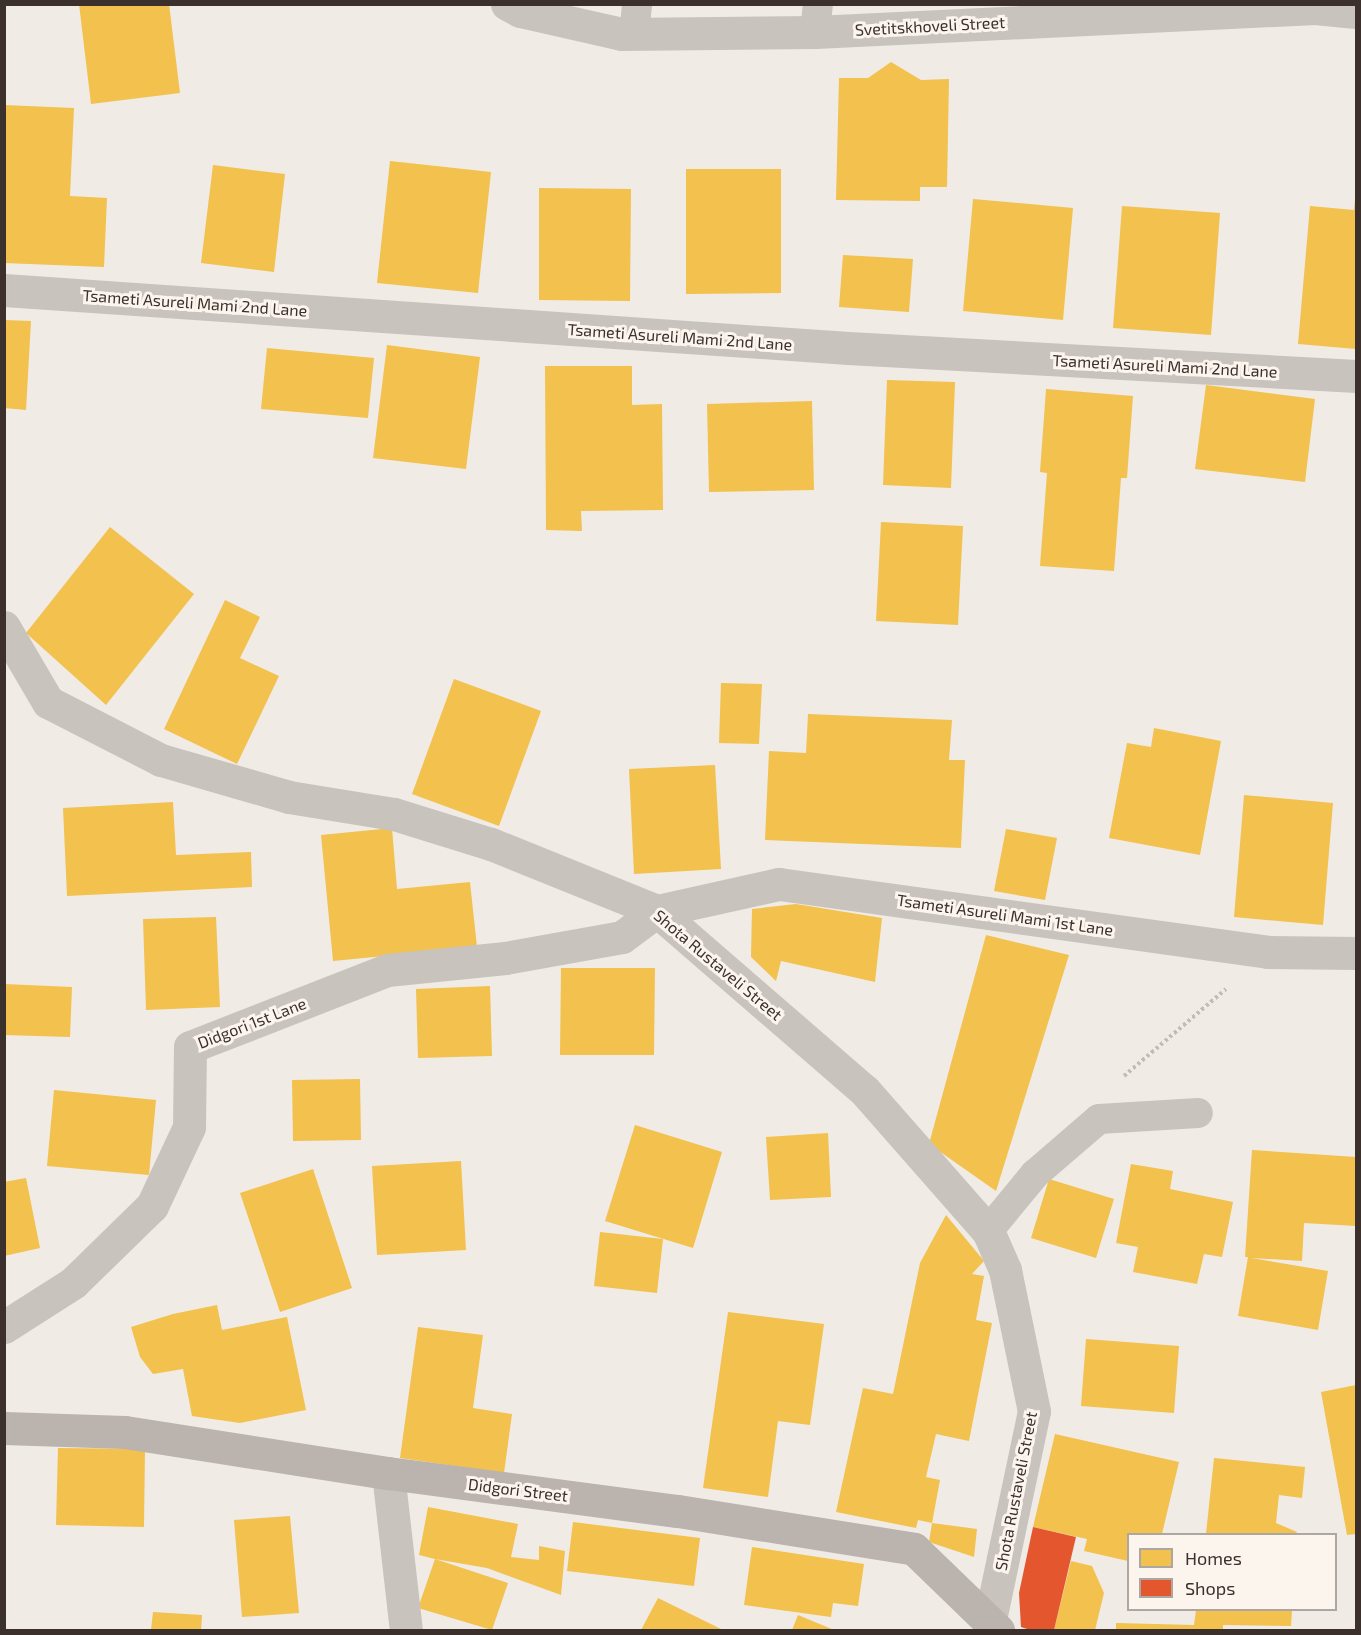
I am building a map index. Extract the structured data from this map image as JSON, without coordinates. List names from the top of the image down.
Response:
{
  "streets": {
    "street": [
      "Svetitskhoveli Street",
      "Tsameti Asureli Mami 2nd Lane",
      "Tsameti Asureli Mami 1st Lane",
      "Shota Rustaveli Street",
      "Didgori 1st Lane",
      "Didgori Street"
    ]
  },
  "crossings": [
    ["Tsameti Asureli Mami 1st Lane", "Shota Rustaveli Street"],
    ["Tsameti Asureli Mami 1st Lane", "Didgori 1st Lane"],
    ["Shota Rustaveli Street", "Didgori 1st Lane"],
    ["Shota Rustaveli Street", "Didgori Street"]
  ],
  "legend": ["Homes", "Shops"]
}
